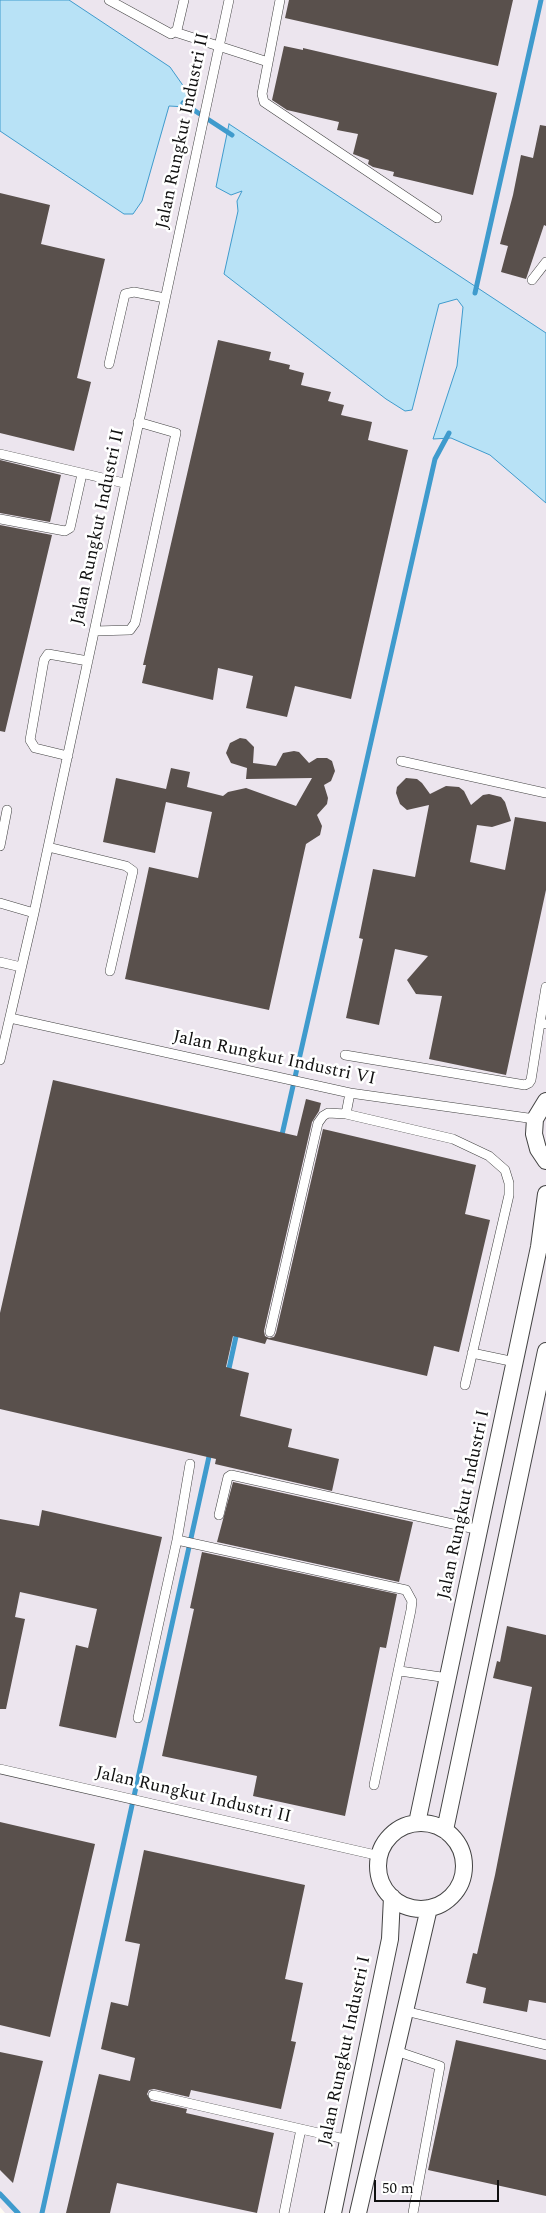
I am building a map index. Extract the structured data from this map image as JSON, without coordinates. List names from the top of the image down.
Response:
{
  "streets": {
    "street": ["Jalan Rungkut Industri I"],
    "lane": ["Jalan Rungkut Industri II", "Jalan Rungkut Industri VI"]
  },
  "crossings": [
    ["Jalan Rungkut Industri II", "Jalan Rungkut Industri VI"],
    ["Jalan Rungkut Industri II", "Jalan Rungkut Industri I"]
  ],
  "scale_bar": "50 m"
}
